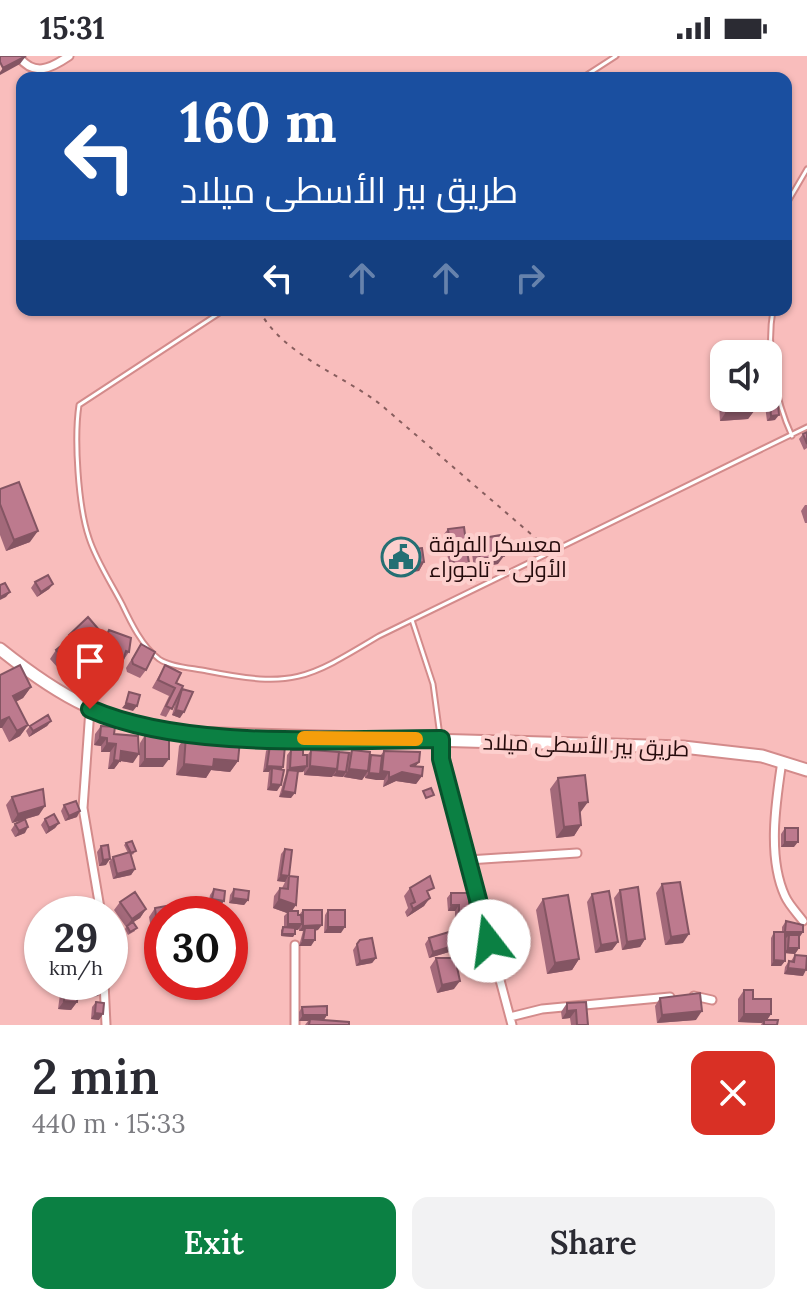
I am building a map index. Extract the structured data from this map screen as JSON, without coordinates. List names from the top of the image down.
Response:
{
  "streets": {
    "main road": ["طريق بير الأسطى ميلاد"]
  },
  "places": {
    "public building": ["معسكر الفرقة الأولى - تاجوراء"]
  },
  "page": {
    "status": "15:31",
    "turn": ["160 m", "طريق بير الأسطى ميلاد"],
    "speed": "29 km/h",
    "limit": "30",
    "heading": ["2 min", "440 m · 15:33"],
    "buttons": ["Exit", "Share"]
  }
}
